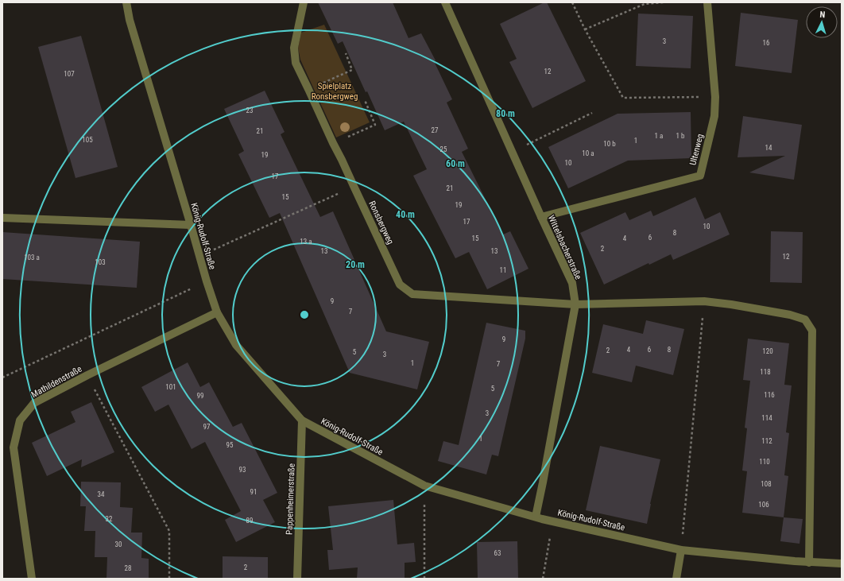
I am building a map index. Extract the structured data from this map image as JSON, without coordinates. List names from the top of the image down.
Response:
{
  "streets": {
    "street": [
      "Ultenweg",
      "Ronsbergweg",
      "König-Rudolf-Straße",
      "Wittelsbacherstraße",
      "Mathildenstraße",
      "Pappenheimerstraße"
    ]
  },
  "crossings": [
    ["Ultenweg", "Wittelsbacherstraße"],
    ["Ronsbergweg", "König-Rudolf-Straße"],
    ["Ronsbergweg", "Wittelsbacherstraße"],
    ["König-Rudolf-Straße", "Wittelsbacherstraße"],
    ["König-Rudolf-Straße", "Mathildenstraße"],
    ["König-Rudolf-Straße", "Pappenheimerstraße"]
  ],
  "parks": ["Spielplatz Ronsbergweg"],
  "house_numbers": [
    "3",
    "16",
    "12",
    "107",
    "23",
    "27",
    "21",
    "1 a",
    "1 b",
    "105",
    "1",
    "10 b",
    "14",
    "25",
    "10 a",
    "19",
    "10",
    "17",
    "21",
    "15",
    "19",
    "17",
    "10",
    "8",
    "6",
    "15",
    "4",
    "13 a",
    "2",
    "13",
    "13",
    "12",
    "103 a",
    "103",
    "11",
    "9",
    "7",
    "9",
    "4",
    "6",
    "8",
    "2",
    "120",
    "5",
    "3",
    "1",
    "7",
    "118",
    "101",
    "5",
    "116",
    "99",
    "3",
    "114",
    "97",
    "1",
    "112",
    "95",
    "110",
    "93",
    "108",
    "91",
    "34",
    "106",
    "32",
    "89",
    "30",
    "63",
    "2",
    "28"
  ],
  "north": "top",
  "rings": [
    "80 m",
    "60 m",
    "40 m",
    "20 m"
  ]
}
